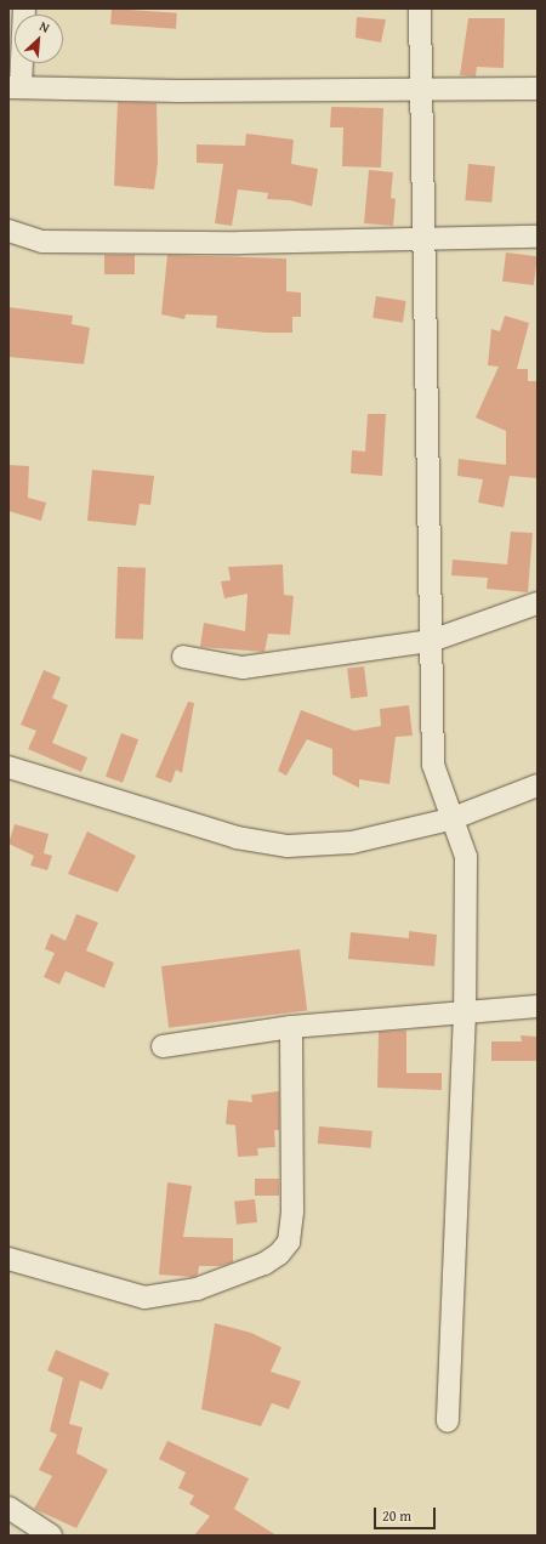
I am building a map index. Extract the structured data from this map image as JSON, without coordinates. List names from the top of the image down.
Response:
{
  "scale_bar": "20 m",
  "north": "top right"
}
